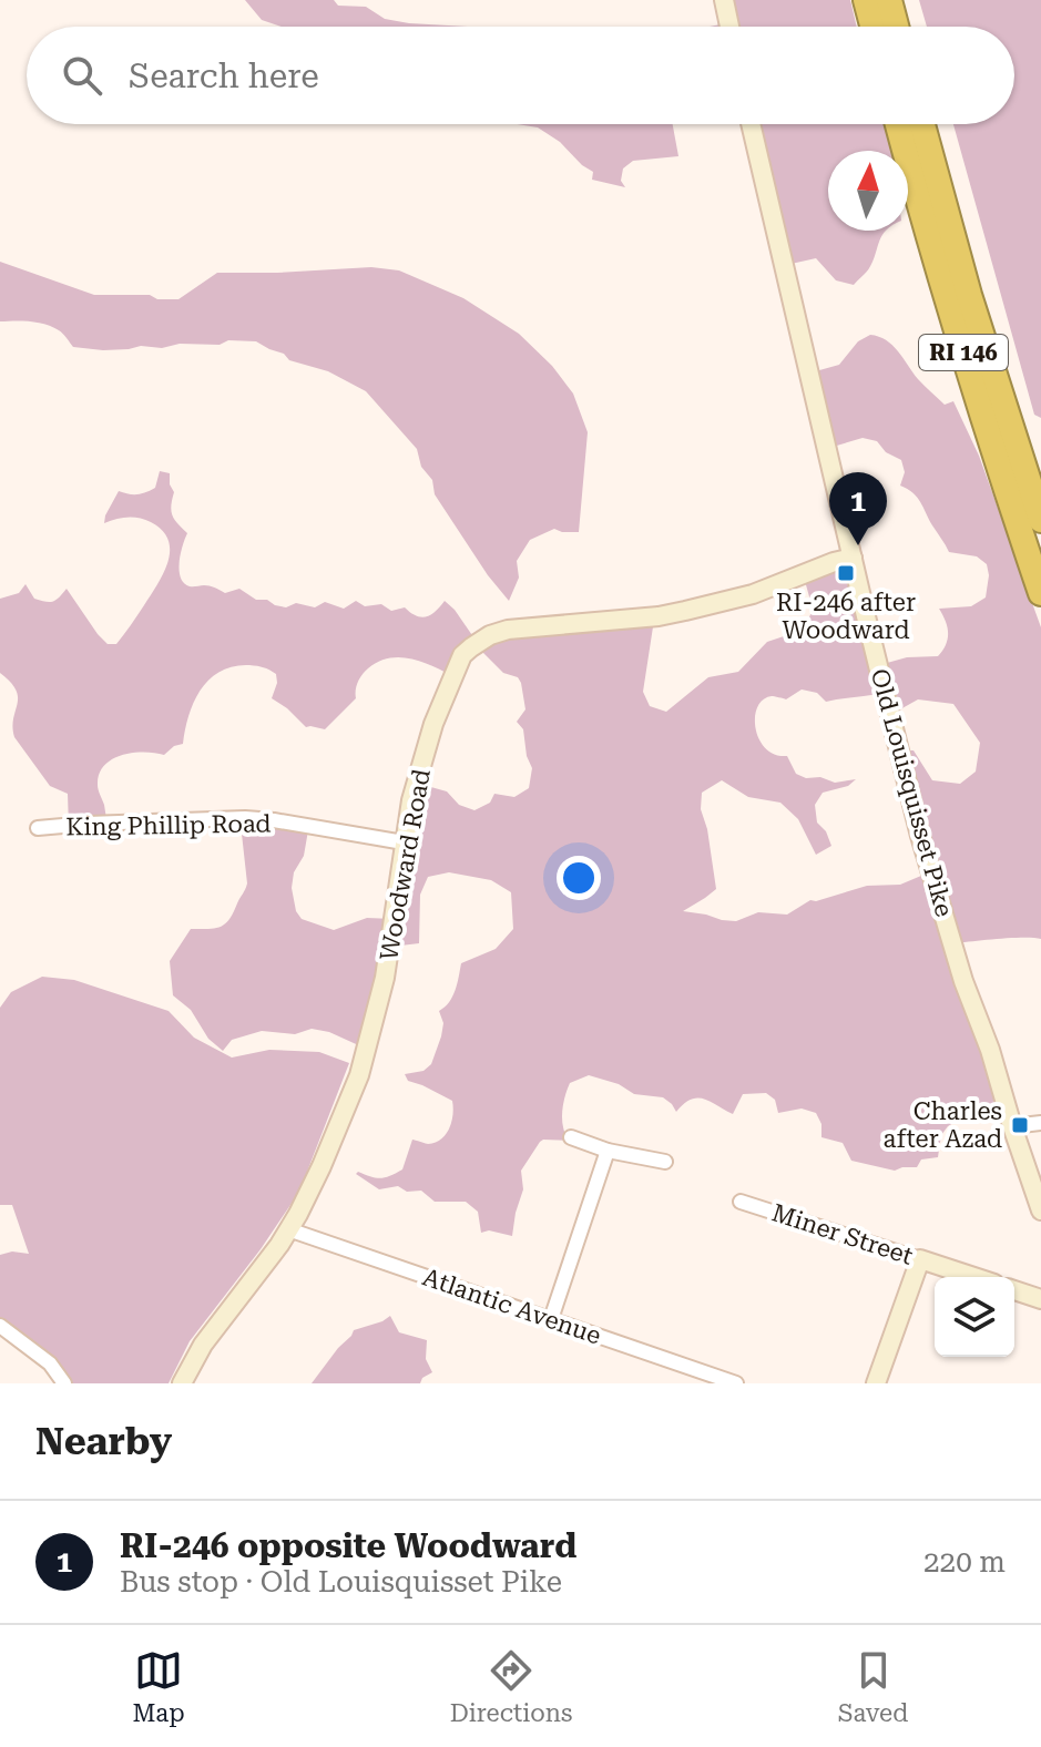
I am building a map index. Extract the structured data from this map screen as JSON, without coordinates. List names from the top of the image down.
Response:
{
  "streets": {
    "highway": ["RI 146"],
    "street": [
      "Old Louisquisset Pike",
      "King Phillip Road",
      "Woodward Road",
      "Miner Street",
      "Atlantic Avenue"
    ]
  },
  "crossings": [
    ["Old Louisquisset Pike", "Woodward Road"],
    ["King Phillip Road", "Woodward Road"],
    ["Woodward Road", "Atlantic Avenue"]
  ],
  "places": {
    "transit": ["RI-246 after Woodward", "Charles after Azad"]
  },
  "north": "top",
  "page": {
    "search": "Search here",
    "pins": "1",
    "heading": "Nearby",
    "list": [
      {
        "mark": "1",
        "name": "RI-246 opposite Woodward",
        "note": "Bus stop · Old Louisquisset Pike",
        "value": "220 m"
      }
    ],
    "nav": ["Map", "Directions", "Saved"]
  }
}
